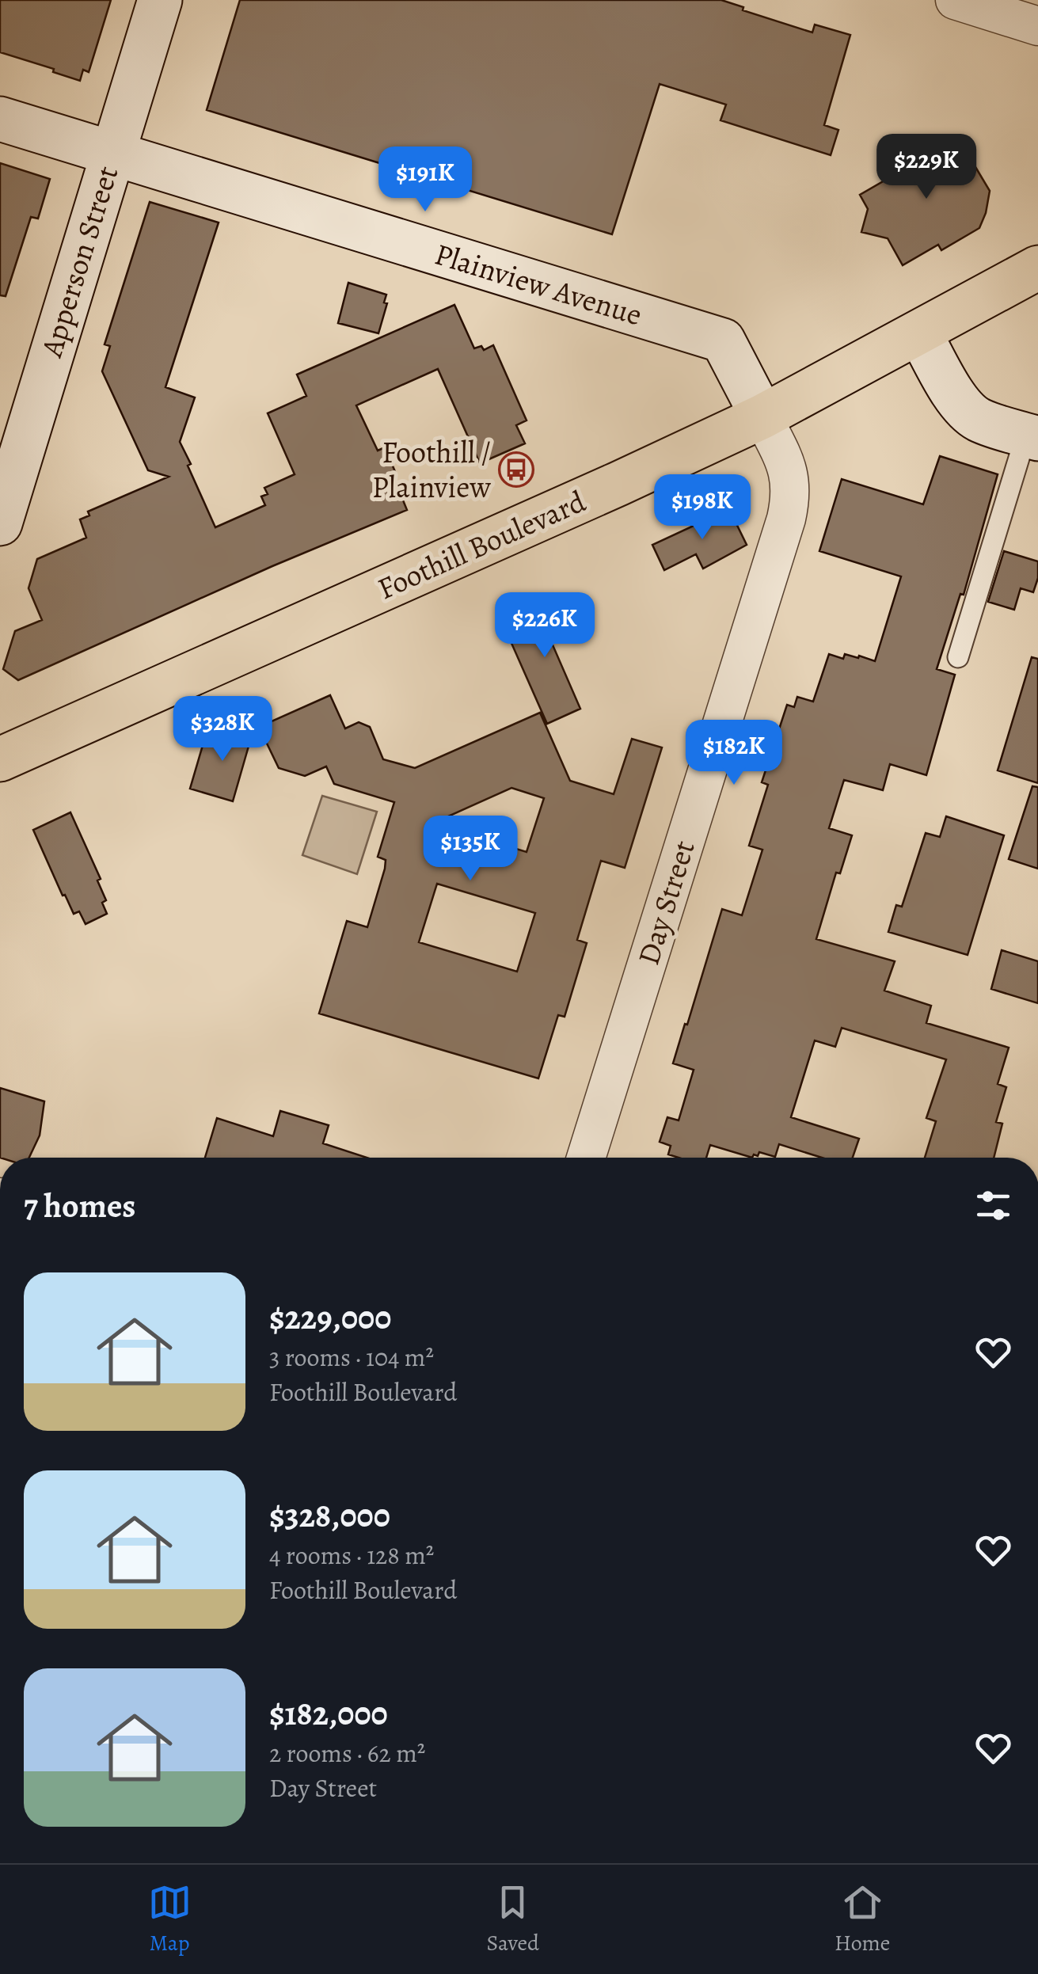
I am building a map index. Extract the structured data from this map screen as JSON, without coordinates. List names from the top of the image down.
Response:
{
  "streets": {
    "main road": ["Foothill Boulevard"],
    "street": ["Apperson Street", "Plainview Avenue", "Day Street"]
  },
  "crossings": [
    ["Apperson Street", "Plainview Avenue"],
    ["Plainview Avenue", "Foothill Boulevard"],
    ["Plainview Avenue", "Day Street"],
    ["Foothill Boulevard", "Day Street"]
  ],
  "places": {
    "bus stop": ["Foothill / Plainview"]
  },
  "page": {
    "price": [
      "$229K",
      "$191K",
      "$198K",
      "$226K",
      "$328K",
      "$182K",
      "$135K"
    ],
    "heading": "7 homes",
    "list": [
      {
        "name": "$229,000",
        "note": "3 rooms · 104 m² · Foothill Boulevard"
      },
      {
        "name": "$328,000",
        "note": "4 rooms · 128 m² · Foothill Boulevard"
      },
      {
        "name": "$182,000",
        "note": "2 rooms · 62 m² · Day Street"
      }
    ],
    "tabs": ["Map", "Saved", "Home"]
  }
}
